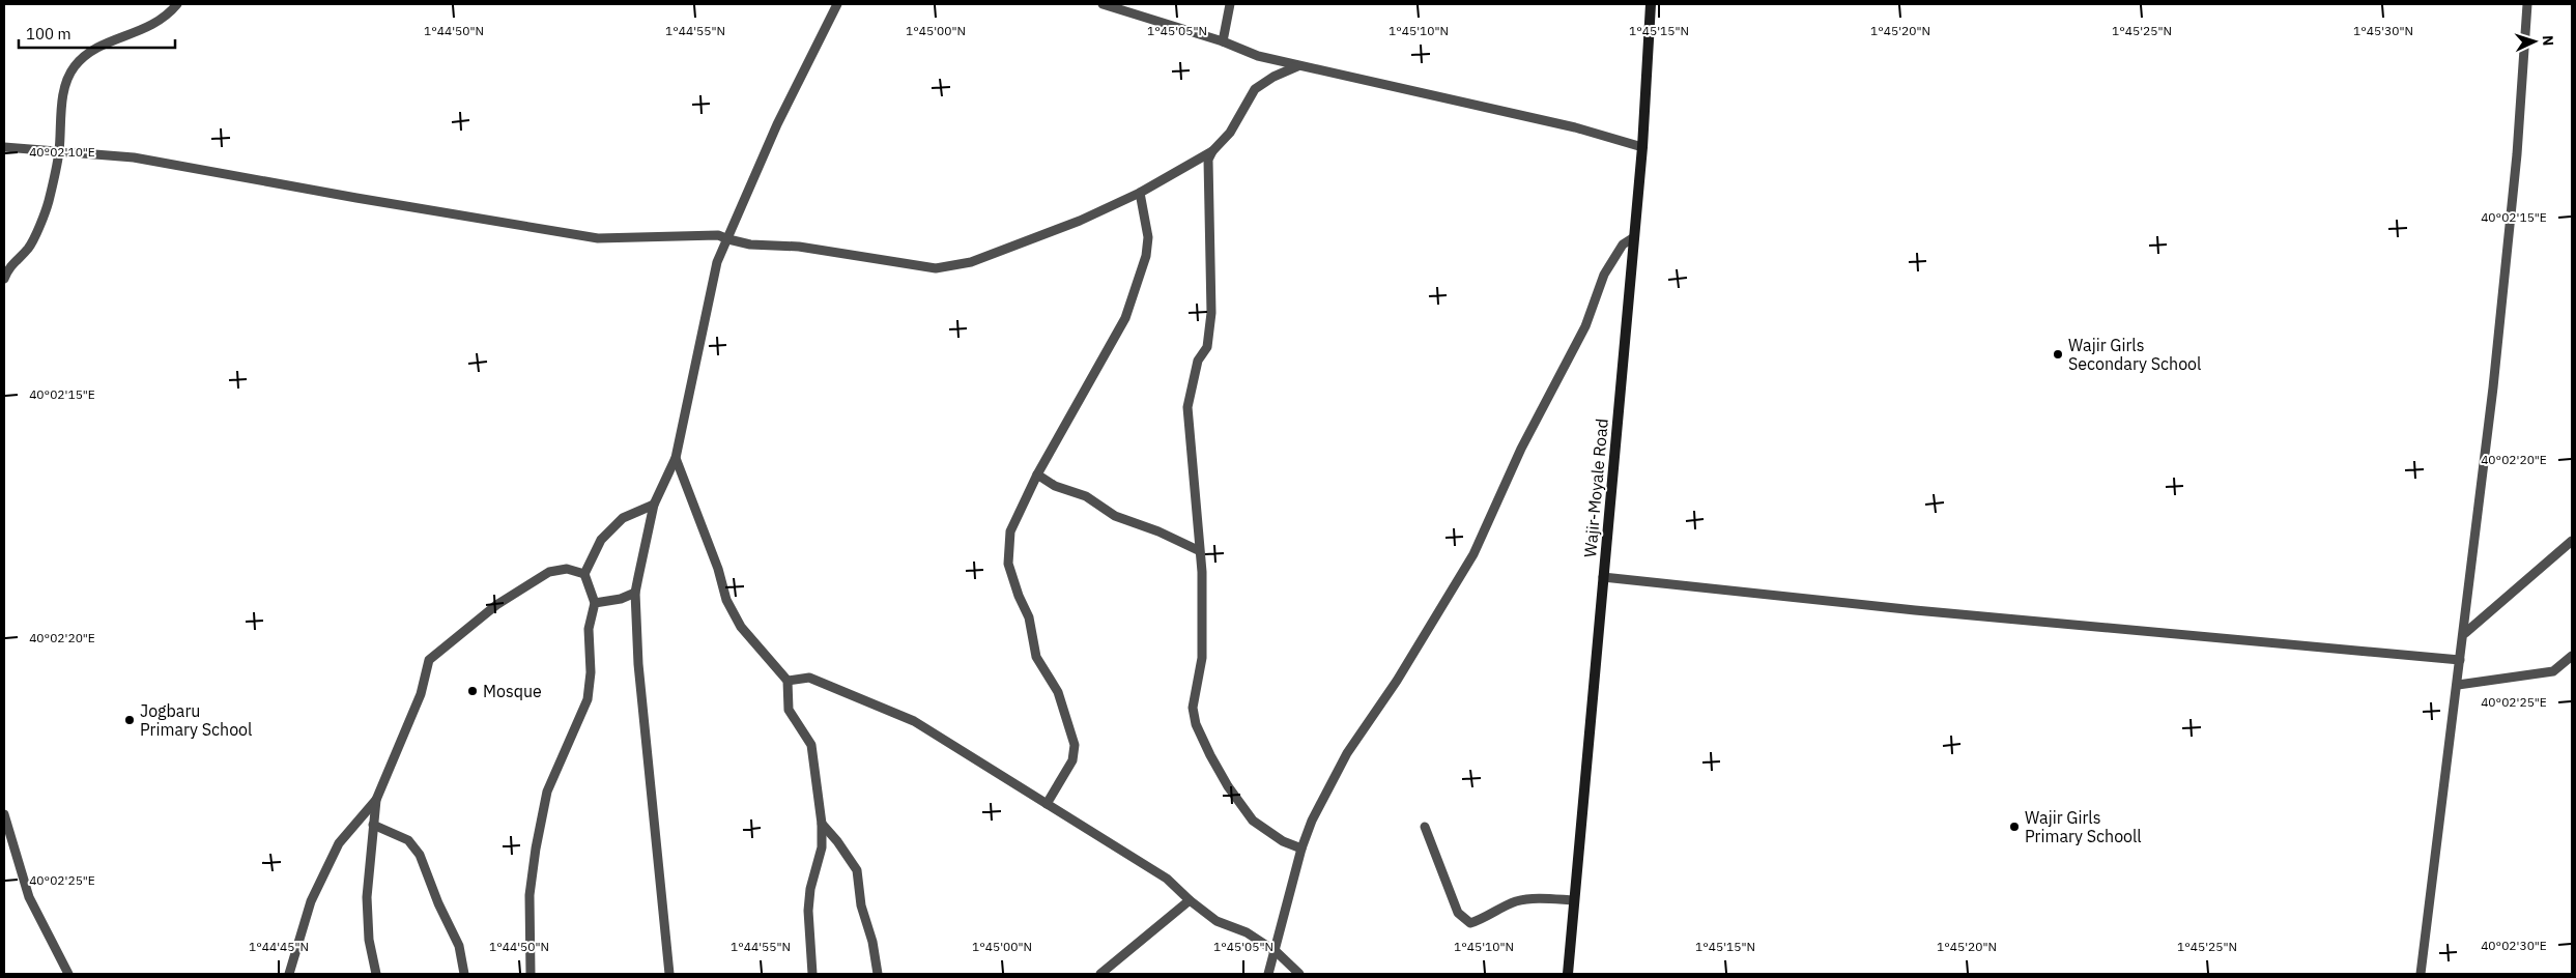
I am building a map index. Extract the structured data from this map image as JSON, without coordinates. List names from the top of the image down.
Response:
{
  "streets": {
    "main road": ["Wajir-Moyale Road"]
  },
  "places": [
    "Wajir Girls Secondary School",
    "Mosque",
    "Jogbaru Primary School",
    "Wajir Girls Primary Schooll"
  ],
  "scale_bar": "100 m",
  "north": "right",
  "coordinates": [
    "1°44'50\"N",
    "1°44'55\"N",
    "1°45'00\"N",
    "1°45'05\"N",
    "1°45'10\"N",
    "1°45'15\"N",
    "1°45'20\"N",
    "1°45'25\"N",
    "1°45'30\"N",
    "40°02'10\"E",
    "40°02'15\"E",
    "40°02'20\"E",
    "40°02'25\"E",
    "40°02'30\"E",
    "1°44'45\"N"
  ]
}
